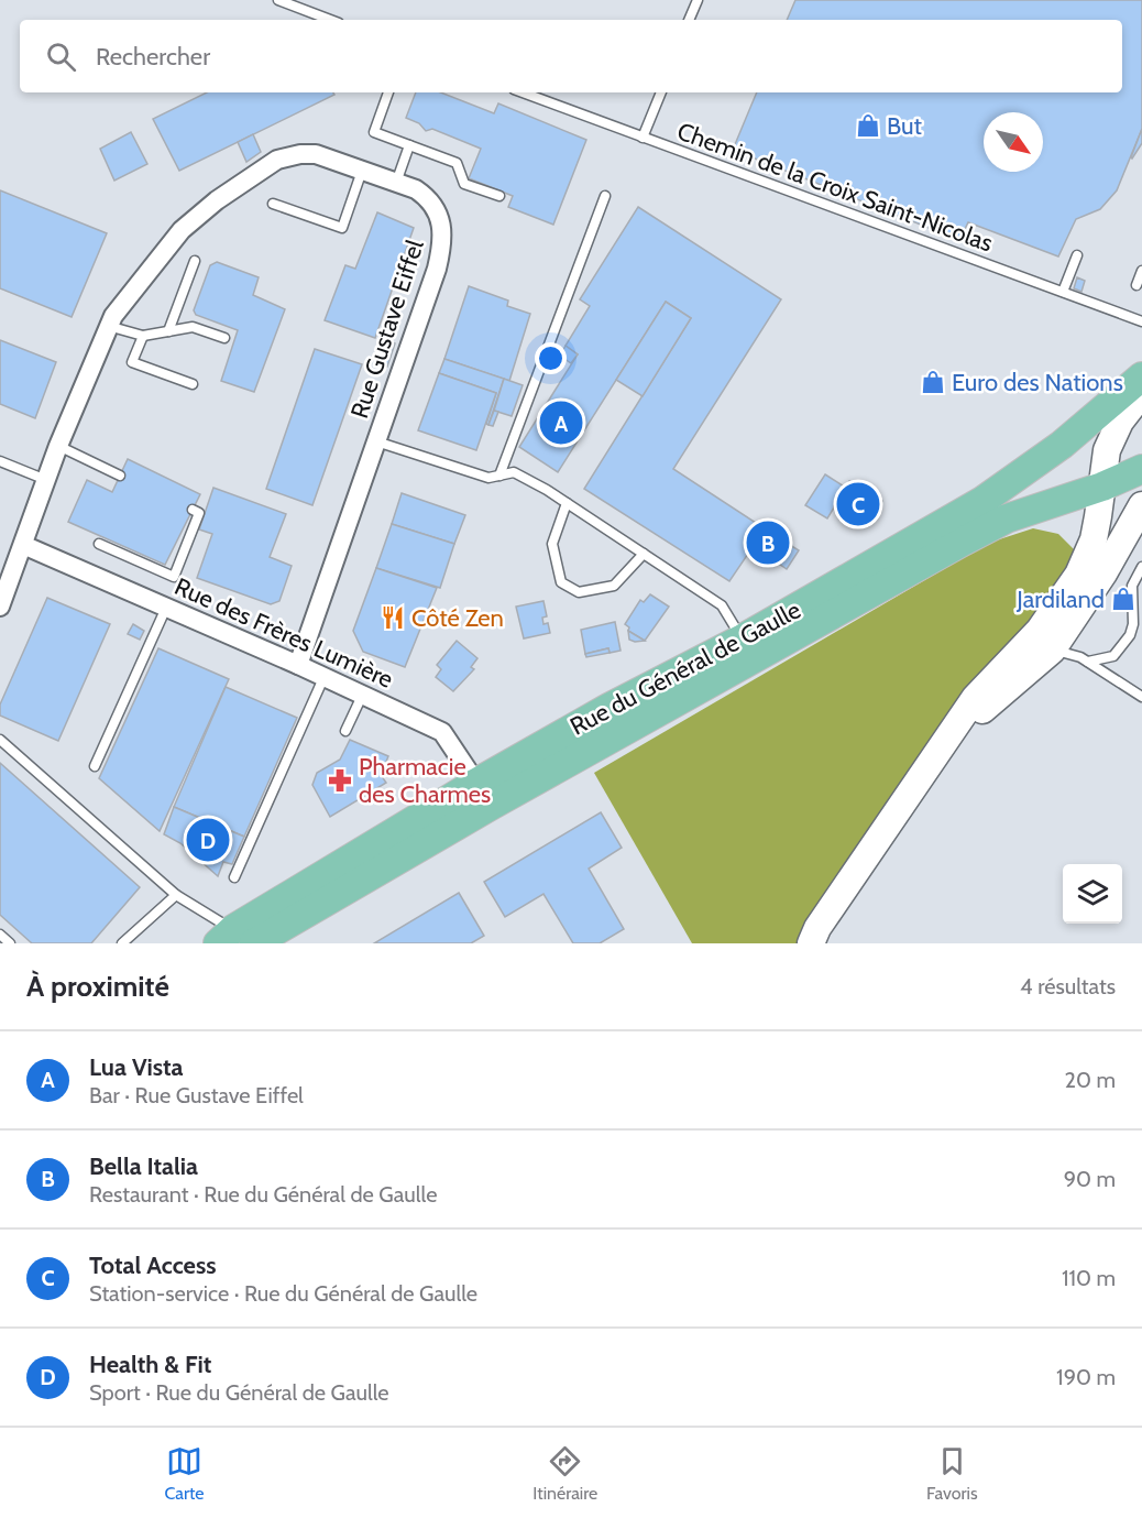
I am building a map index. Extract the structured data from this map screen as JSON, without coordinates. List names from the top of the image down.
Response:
{
  "streets": {
    "main road": ["Rue du Général de Gaulle"],
    "street": ["Rue Gustave Eiffel", "Rue des Frères Lumière"],
    "lane": ["Chemin de la Croix Saint-Nicolas"]
  },
  "crossings": [
    ["Rue Gustave Eiffel", "Rue des Frères Lumière"],
    ["Rue des Frères Lumière", "Rue du Général de Gaulle"]
  ],
  "places": {
    "shop": ["But", "Euro des Nations", "Jardiland"],
    "restaurant": ["Côté Zen"],
    "pharmacy": ["Pharmacie des Charmes"]
  },
  "north": "bottom right",
  "page": {
    "search": "Rechercher",
    "pins": [
      "A",
      "C",
      "B",
      "D"
    ],
    "heading": ["À proximité", "4 résultats"],
    "list": [
      {
        "mark": "A",
        "name": "Lua Vista",
        "note": "Bar · Rue Gustave Eiffel",
        "value": "20 m"
      },
      {
        "mark": "B",
        "name": "Bella Italia",
        "note": "Restaurant · Rue du Général de Gaulle",
        "value": "90 m"
      },
      {
        "mark": "C",
        "name": "Total Access",
        "note": "Station-service · Rue du Général de Gaulle",
        "value": "110 m"
      },
      {
        "mark": "D",
        "name": "Health & Fit",
        "note": "Sport · Rue du Général de Gaulle",
        "value": "190 m"
      }
    ],
    "nav": ["Carte", "Itinéraire", "Favoris"]
  }
}
